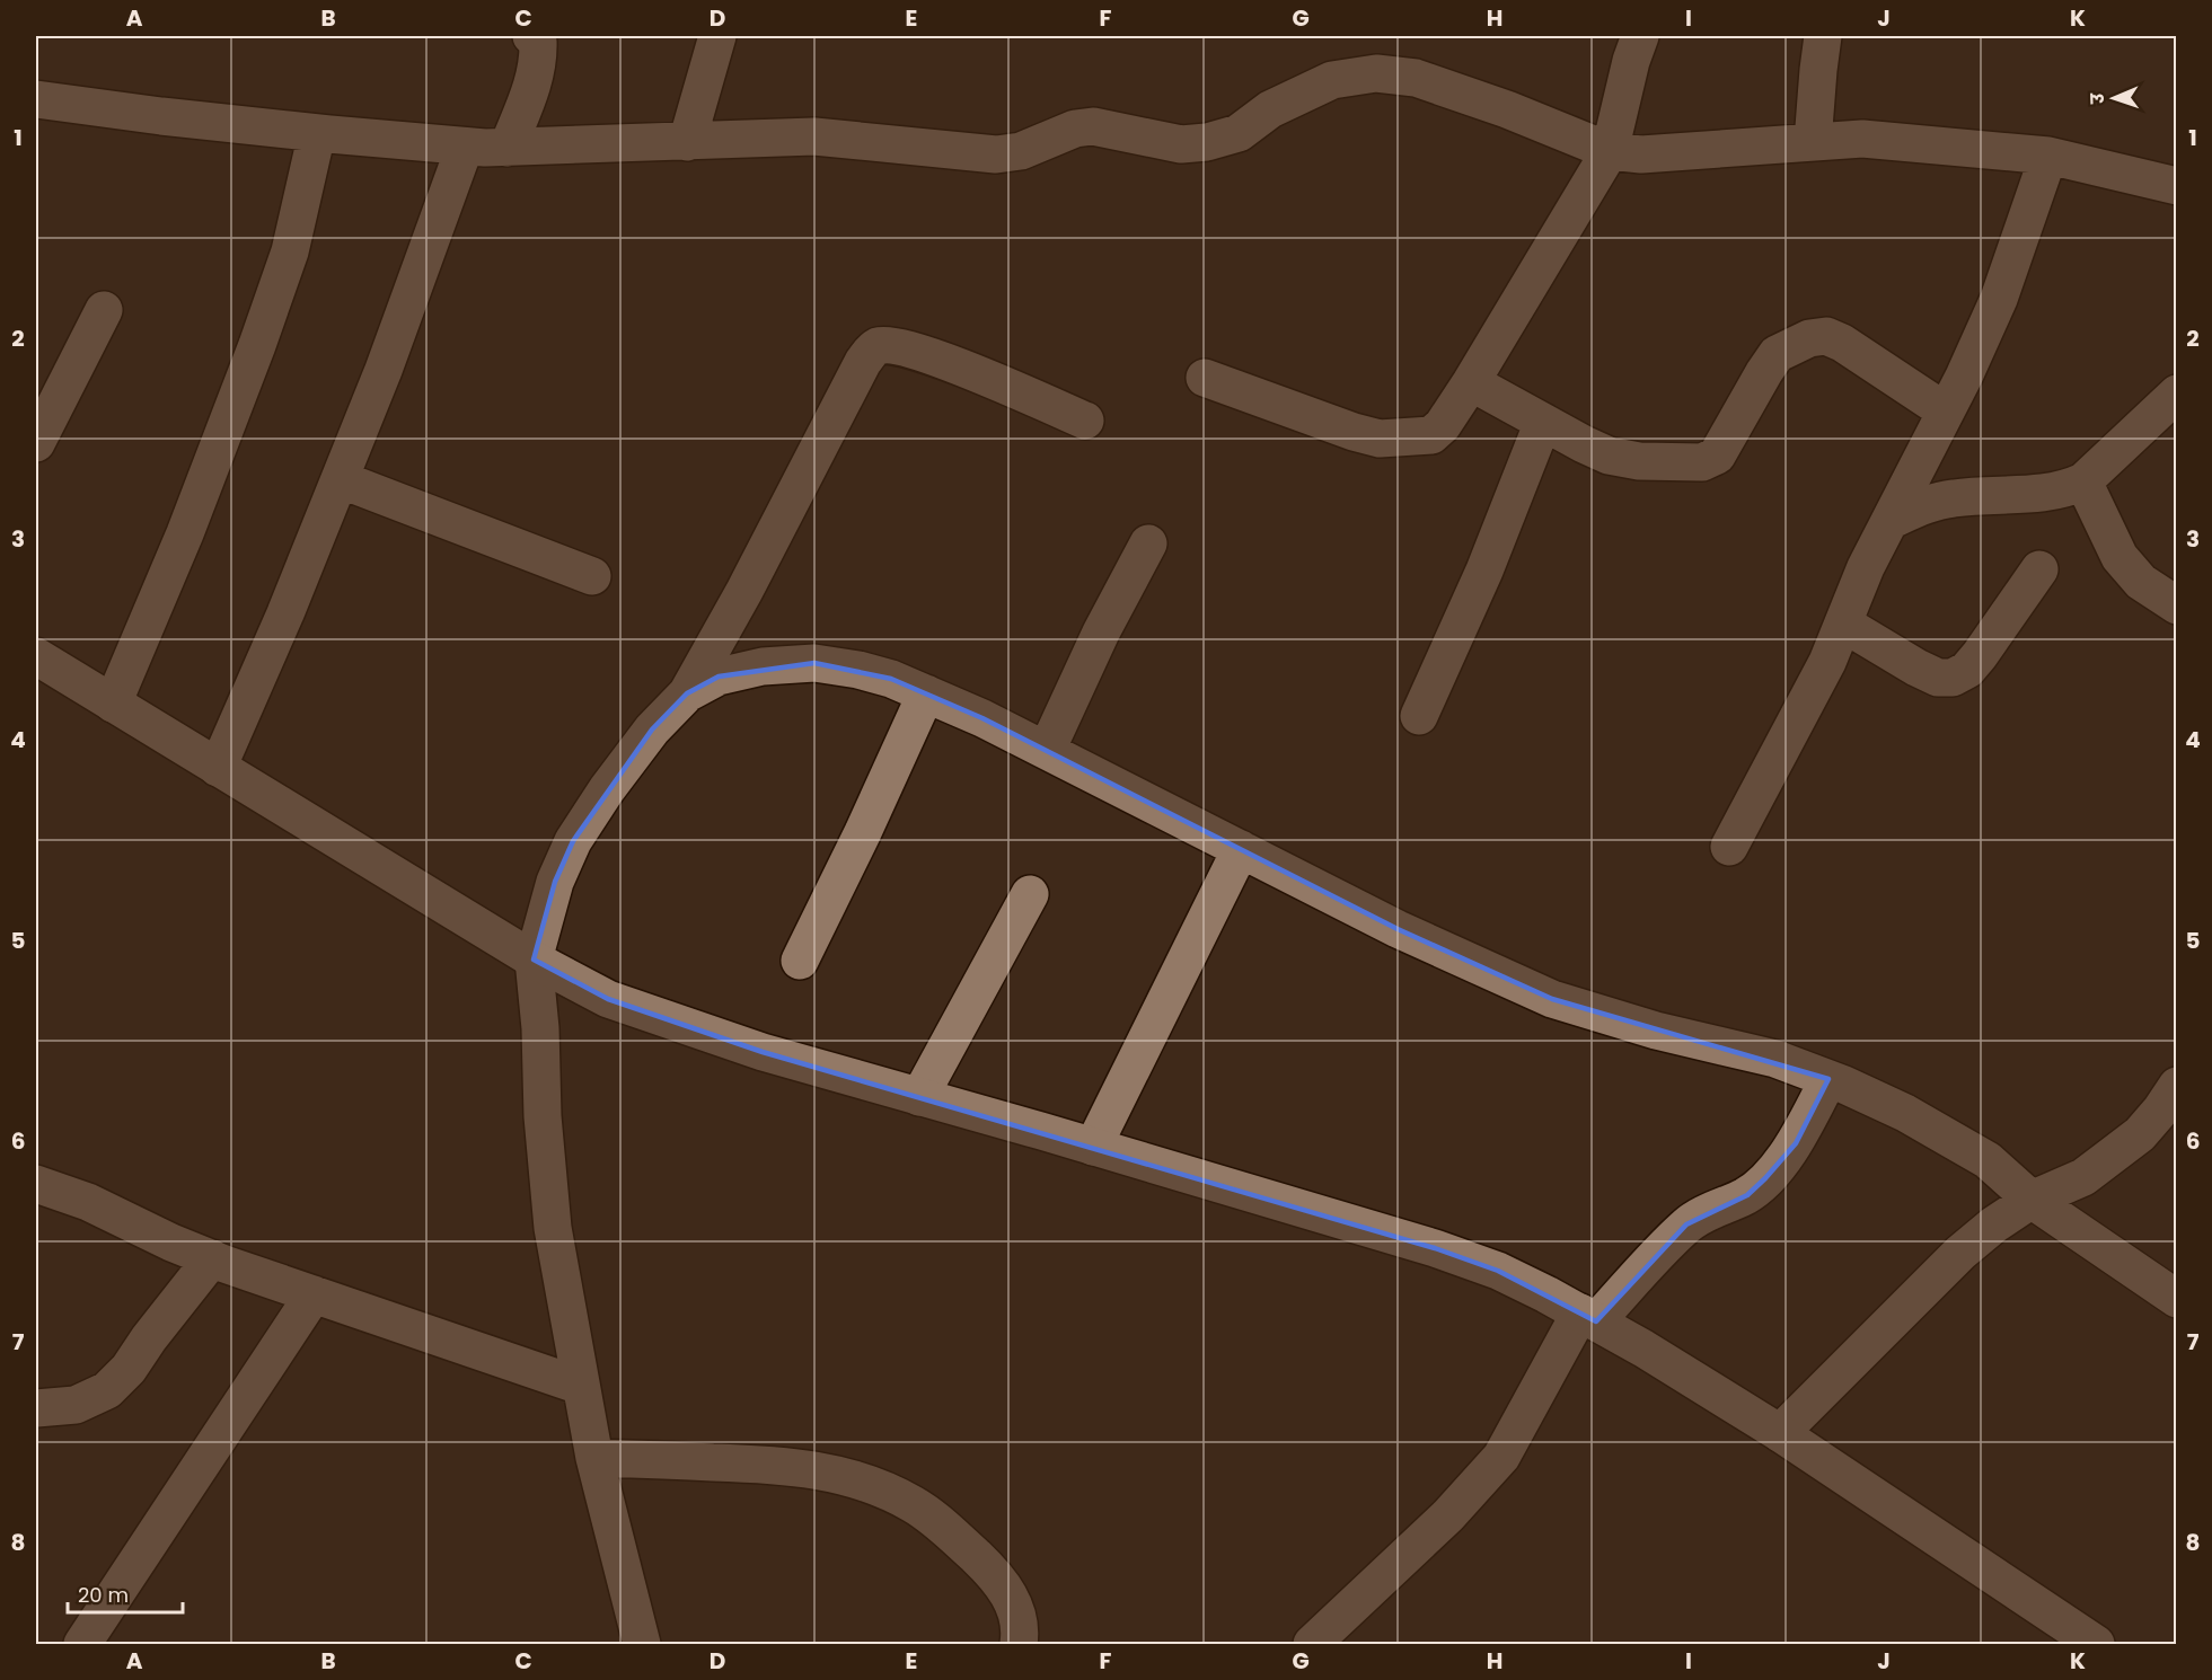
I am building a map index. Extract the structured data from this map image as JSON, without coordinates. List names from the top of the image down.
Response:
{
  "scale_bar": "20 m",
  "north": "left",
  "grid": {
    "columns": [
      "A",
      "B",
      "C",
      "D",
      "E",
      "F",
      "G",
      "H",
      "I",
      "J",
      "K"
    ],
    "rows": [
      "1",
      "2",
      "3",
      "4",
      "5",
      "6",
      "7",
      "8"
    ]
  }
}
